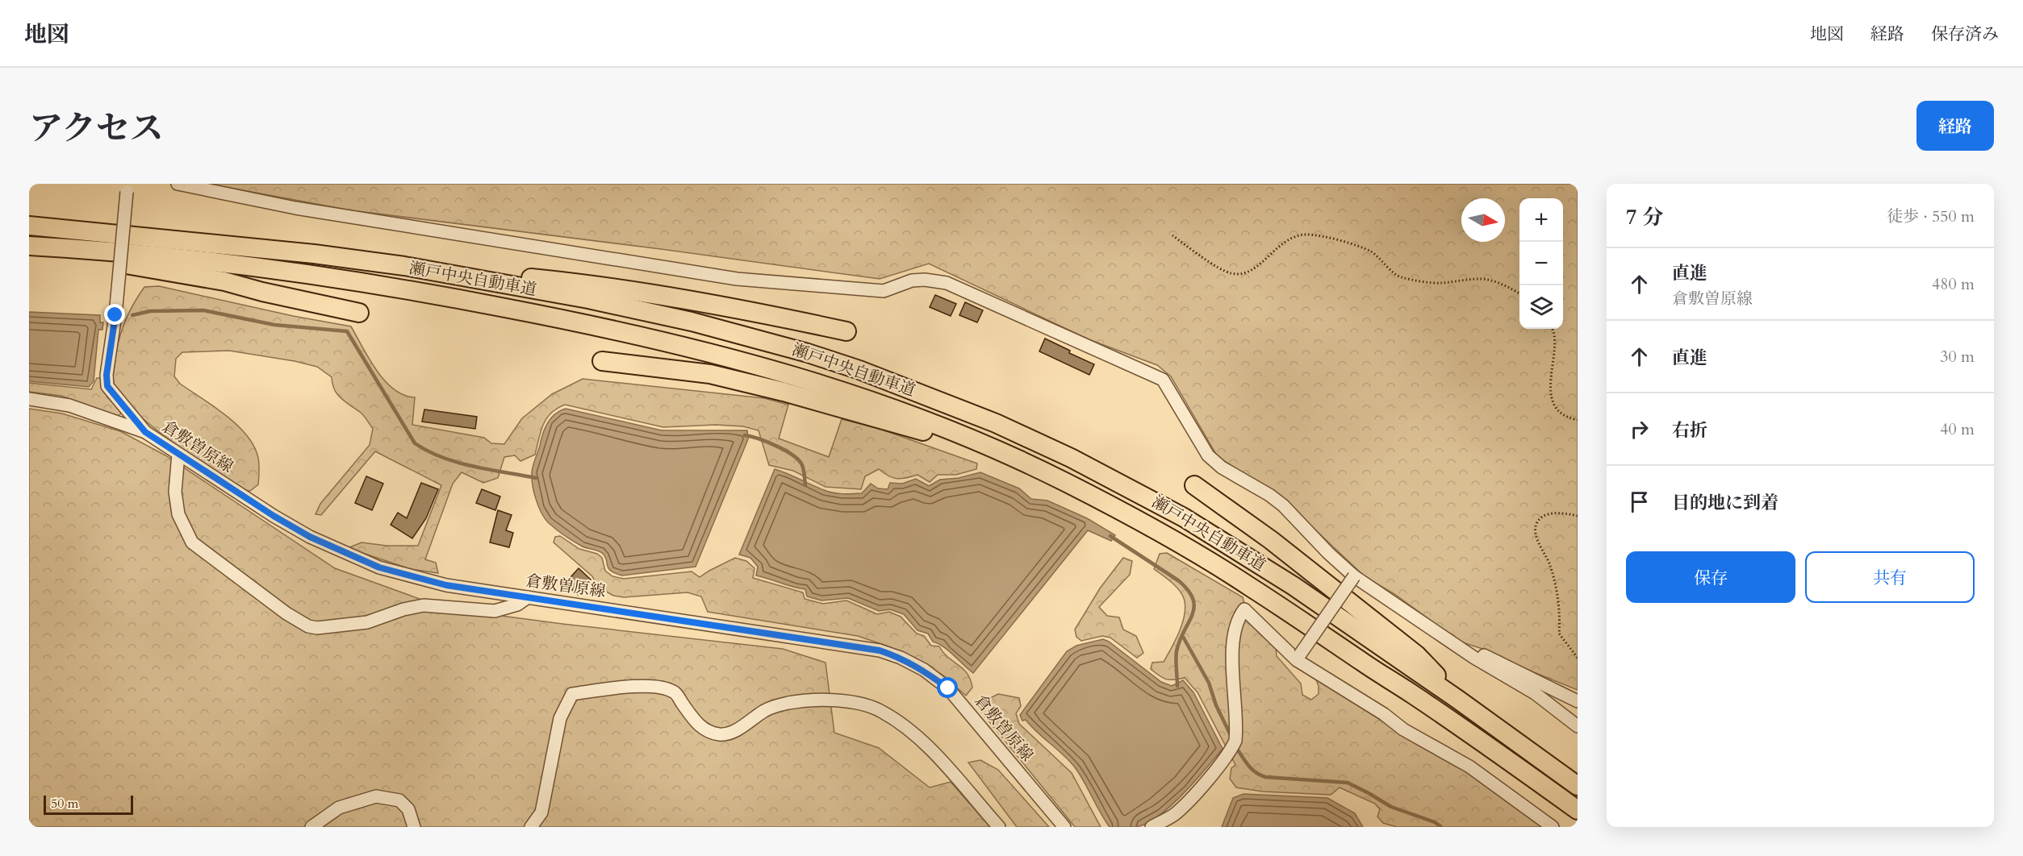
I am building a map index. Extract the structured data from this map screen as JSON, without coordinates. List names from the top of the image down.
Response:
{
  "streets": {
    "highway": ["瀬戸中央自動車道"],
    "street": ["倉敷曽原線"]
  },
  "scale_bar": "50 m",
  "north": "right",
  "page": {
    "header": "地図",
    "nav": ["地図", "経路", "保存済み"],
    "title": "アクセス",
    "buttons": [
      "経路",
      ["保存", "共有"]
    ],
    "heading": ["7 分", "徒歩 · 550 m"],
    "map_buttons": ["+", "−"],
    "list": [
      ["直進", "倉敷曽原線", "480 m"],
      ["直進", "30 m"],
      ["右折", "40 m"],
      "目的地に到着"
    ],
    "scale": "50 m"
  }
}
